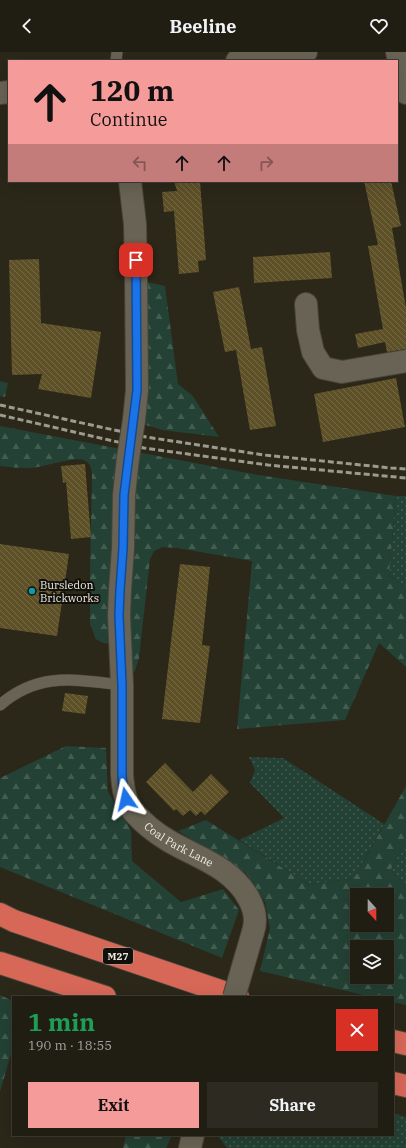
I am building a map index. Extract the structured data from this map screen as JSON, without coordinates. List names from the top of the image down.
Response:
{
  "streets": {
    "highway": ["M27"],
    "street": ["Coal Park Lane"]
  },
  "places": ["Bursledon Brickworks"],
  "north": "bottom",
  "page": {
    "header": "Beeline",
    "turn": ["120 m", "Continue"],
    "heading": ["1 min", "190 m · 18:55"],
    "buttons": ["Exit", "Share"]
  }
}
